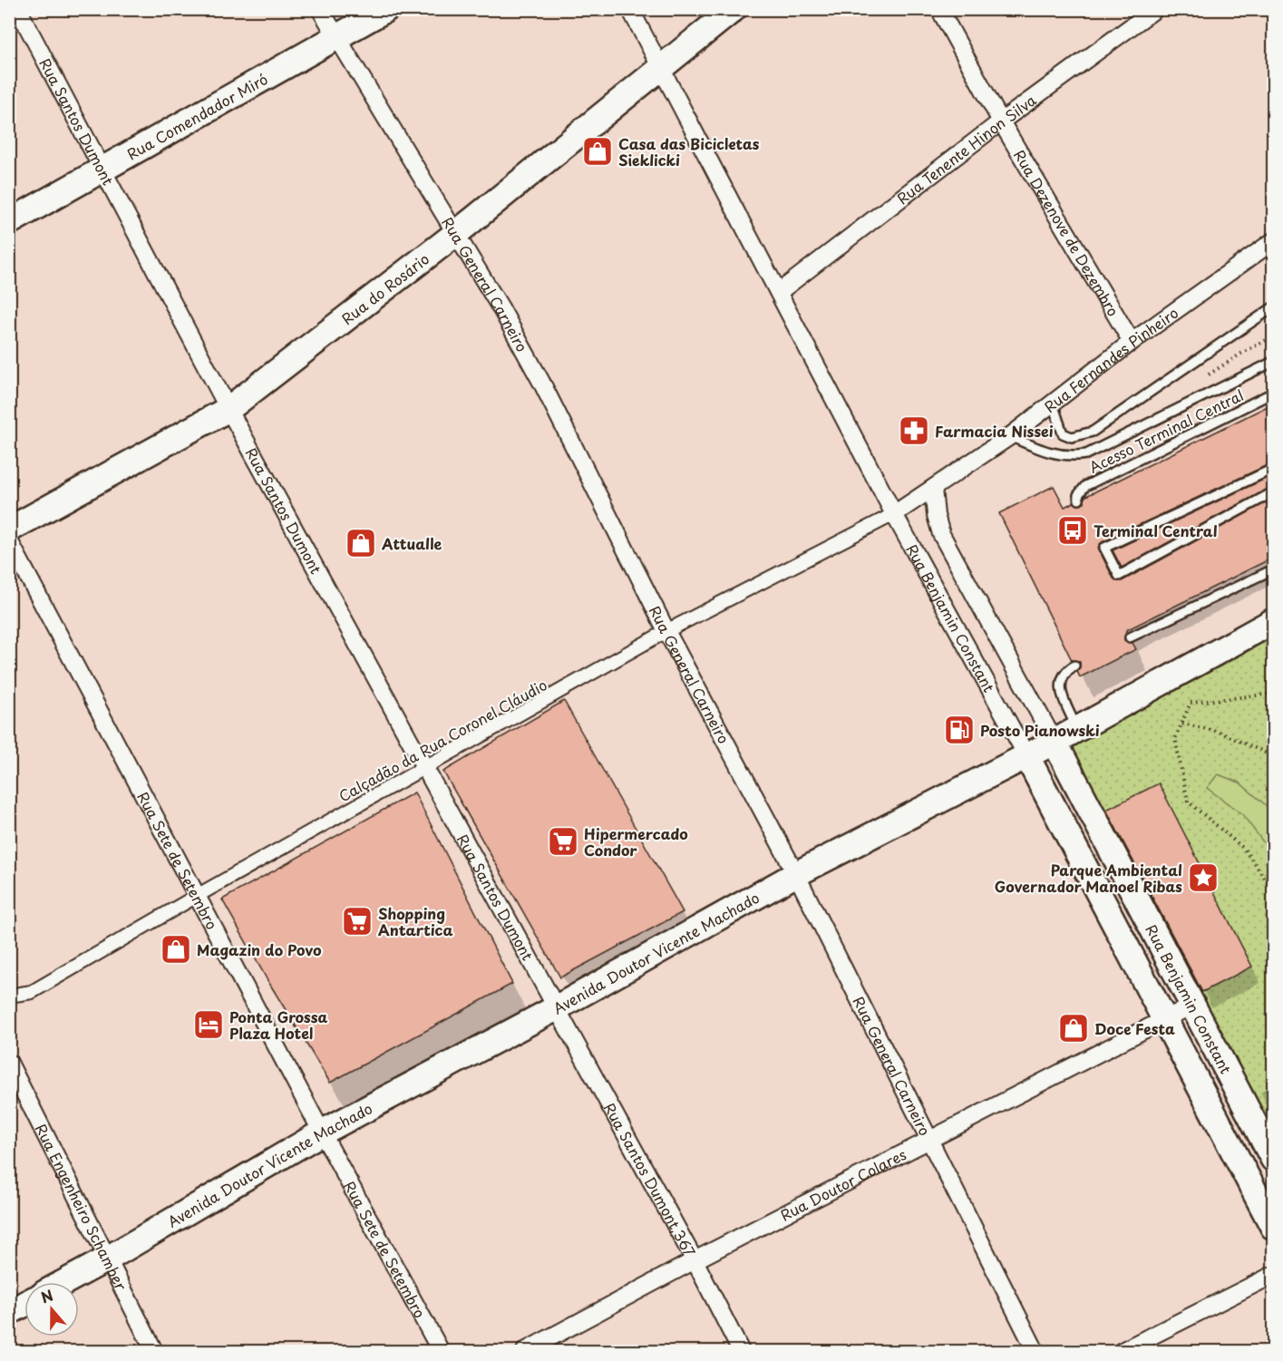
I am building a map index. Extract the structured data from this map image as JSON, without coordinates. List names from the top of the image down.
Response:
{
  "streets": {
    "main road": [
      "Rua Comendador Miró",
      "Rua do Rosário",
      "Rua Benjamin Constant",
      "Avenida Doutor Vicente Machado"
    ],
    "street": [
      "Rua Santos Dumont",
      "Rua Tenente Hinon Silva",
      "Rua Dezenove de Dezembro",
      "Rua General Carneiro",
      "Rua Fernandes Pinheiro",
      "Calçadão da Rua Coronel Cláudio",
      "Rua Sete de Setembro",
      "Rua Santos Dumont,367",
      "Rua Doutor Colares",
      "Rua Engenheiro Schamber"
    ],
    "lane": ["Acesso Terminal Central"]
  },
  "crossings": [
    ["Rua Comendador Miró", "Rua Santos Dumont"],
    ["Rua Comendador Miró", "Rua General Carneiro"],
    ["Rua Santos Dumont", "Rua do Rosário"],
    ["Rua Santos Dumont", "Calçadão da Rua Coronel Cláudio"],
    ["Rua Santos Dumont", "Avenida Doutor Vicente Machado"],
    ["Rua Santos Dumont", "Rua Santos Dumont,367"],
    ["Rua Tenente Hinon Silva", "Rua Dezenove de Dezembro"],
    ["Rua Tenente Hinon Silva", "Rua Benjamin Constant"],
    ["Rua Dezenove de Dezembro", "Rua Fernandes Pinheiro"],
    ["Rua General Carneiro", "Rua do Rosário"],
    ["Rua General Carneiro", "Calçadão da Rua Coronel Cláudio"],
    ["Rua General Carneiro", "Avenida Doutor Vicente Machado"],
    ["Rua General Carneiro", "Rua Doutor Colares"],
    ["Rua do Rosário", "Rua Benjamin Constant"],
    ["Rua Fernandes Pinheiro", "Rua Benjamin Constant"],
    ["Rua Fernandes Pinheiro", "Calçadão da Rua Coronel Cláudio"],
    ["Rua Benjamin Constant", "Calçadão da Rua Coronel Cláudio"],
    ["Rua Benjamin Constant", "Avenida Doutor Vicente Machado"],
    ["Rua Benjamin Constant", "Rua Doutor Colares"],
    ["Calçadão da Rua Coronel Cláudio", "Rua Sete de Setembro"],
    ["Rua Sete de Setembro", "Avenida Doutor Vicente Machado"],
    ["Avenida Doutor Vicente Machado", "Rua Santos Dumont,367"],
    ["Avenida Doutor Vicente Machado", "Rua Engenheiro Schamber"],
    ["Rua Santos Dumont,367", "Rua Doutor Colares"]
  ],
  "places": {
    "shop": [
      "Casa das Bicicletas Sieklicki",
      "Attualle",
      "Magazin do Povo",
      "Doce Festa"
    ],
    "pharmacy": ["Farmacia Nissei"],
    "bus stop": ["Terminal Central"],
    "fuel station": ["Posto Pianowski"],
    "supermarket": ["Hipermercado Condor", "Shopping Antartica"],
    "place": ["Parque Ambiental Governador Manoel Ribas"],
    "hotel": ["Ponta Grossa Plaza Hotel"]
  },
  "north": "top"
}
